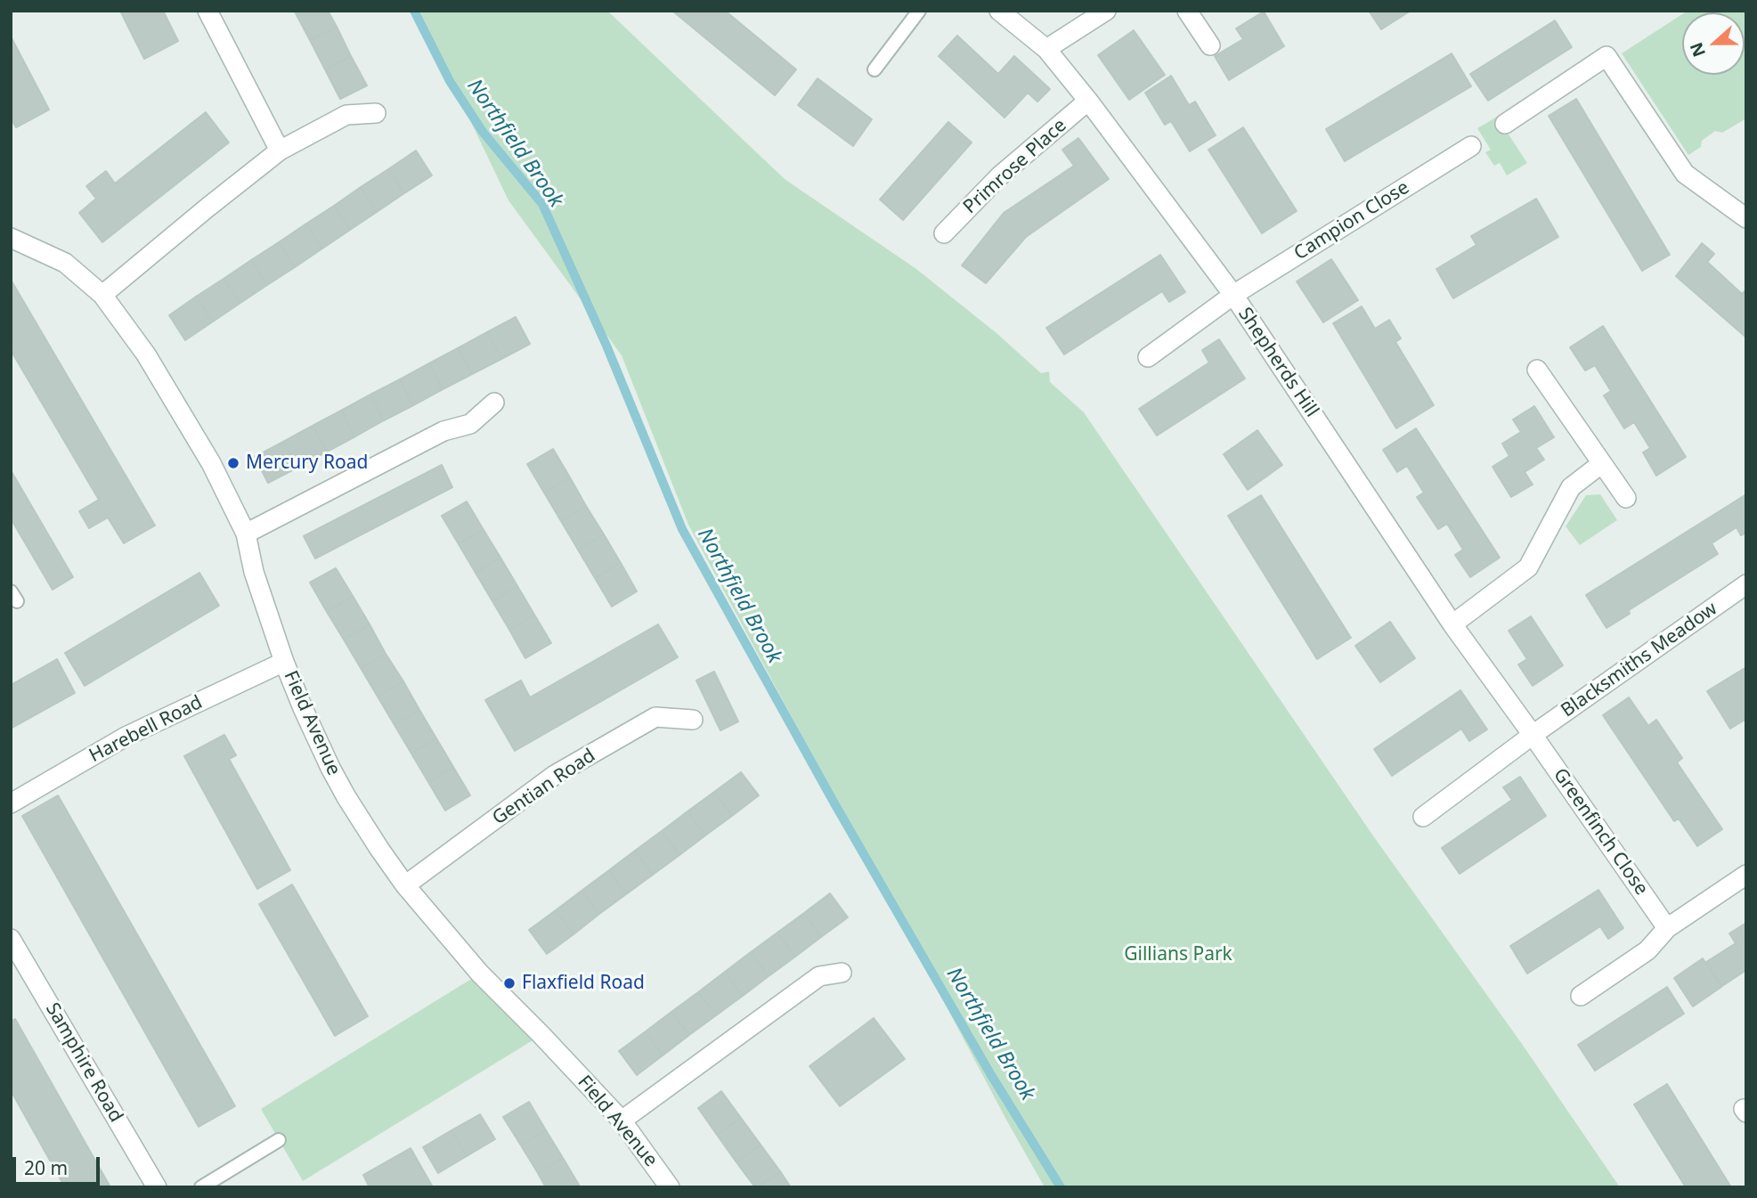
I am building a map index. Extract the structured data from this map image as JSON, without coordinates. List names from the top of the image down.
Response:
{
  "streets": {
    "street": [
      "Primrose Place",
      "Campion Close",
      "Shepherds Hill",
      "Blacksmiths Meadow",
      "Field Avenue",
      "Harebell Road",
      "Gentian Road",
      "Greenfinch Close",
      "Samphire Road"
    ]
  },
  "crossings": [
    ["Primrose Place", "Shepherds Hill"],
    ["Campion Close", "Shepherds Hill"],
    ["Shepherds Hill", "Blacksmiths Meadow"],
    ["Shepherds Hill", "Greenfinch Close"],
    ["Blacksmiths Meadow", "Greenfinch Close"],
    ["Field Avenue", "Harebell Road"],
    ["Field Avenue", "Gentian Road"]
  ],
  "water": ["Northfield Brook"],
  "parks": ["Gillians Park"],
  "places": ["Mercury Road", "Flaxfield Road"],
  "scale_bar": "20 m",
  "north": "left"
}
